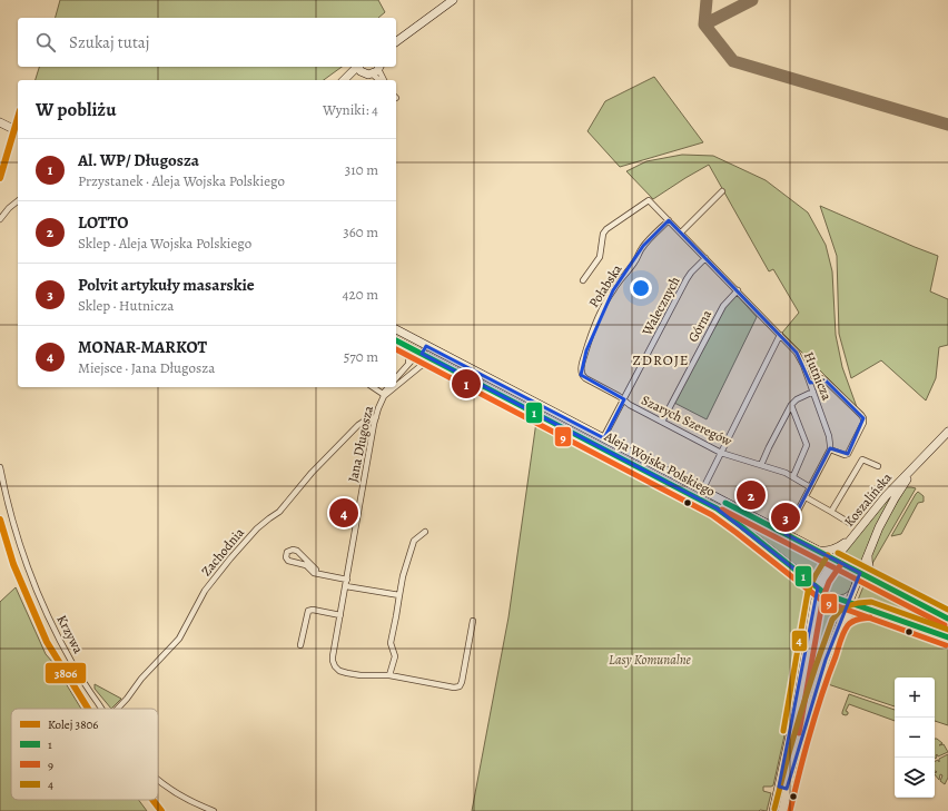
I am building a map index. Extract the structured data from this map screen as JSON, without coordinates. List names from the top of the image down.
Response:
{
  "streets": {
    "main road": ["Aleja Wojska Polskiego", "Koszalińska"],
    "street": [
      "Połabska",
      "Walecznych",
      "Górna",
      "Hutnicza",
      "Szarych Szeregów",
      "Jana Długosza",
      "Zachodnia",
      "Krzywa"
    ]
  },
  "crossings": [
    ["Połabska", "Hutnicza"],
    ["Połabska", "Szarych Szeregów"],
    ["Walecznych", "Hutnicza"],
    ["Walecznych", "Szarych Szeregów"],
    ["Walecznych", "Aleja Wojska Polskiego"],
    ["Górna", "Hutnicza"],
    ["Górna", "Szarych Szeregów"],
    ["Jana Długosza", "Zachodnia"],
    ["Aleja Wojska Polskiego", "Koszalińska"]
  ],
  "districts": ["ZDROJE"],
  "parks": ["Lasy Komunalne"],
  "lines": [
    "rail line 3806",
    "transit line 1",
    "transit line 9",
    "transit line 4"
  ],
  "legend": [
    "Kolej 3806",
    "1",
    "9",
    "4"
  ],
  "page": {
    "search": "Szukaj tutaj",
    "heading": ["W pobliżu", "Wyniki: 4"],
    "list": [
      {
        "mark": "1",
        "name": "Al. WP/ Długosza",
        "note": "Przystanek · Aleja Wojska Polskiego",
        "value": "310 m"
      },
      {
        "mark": "2",
        "name": "LOTTO",
        "note": "Sklep · Aleja Wojska Polskiego",
        "value": "360 m"
      },
      {
        "mark": "3",
        "name": "Polvit artykuły masarskie",
        "note": "Sklep · Hutnicza",
        "value": "420 m"
      },
      {
        "mark": "4",
        "name": "MONAR-MARKOT",
        "note": "Miejsce · Jana Długosza",
        "value": "570 m"
      }
    ],
    "pins": [
      "1",
      "2",
      "4",
      "3"
    ],
    "map_buttons": ["+", "−"]
  }
}
